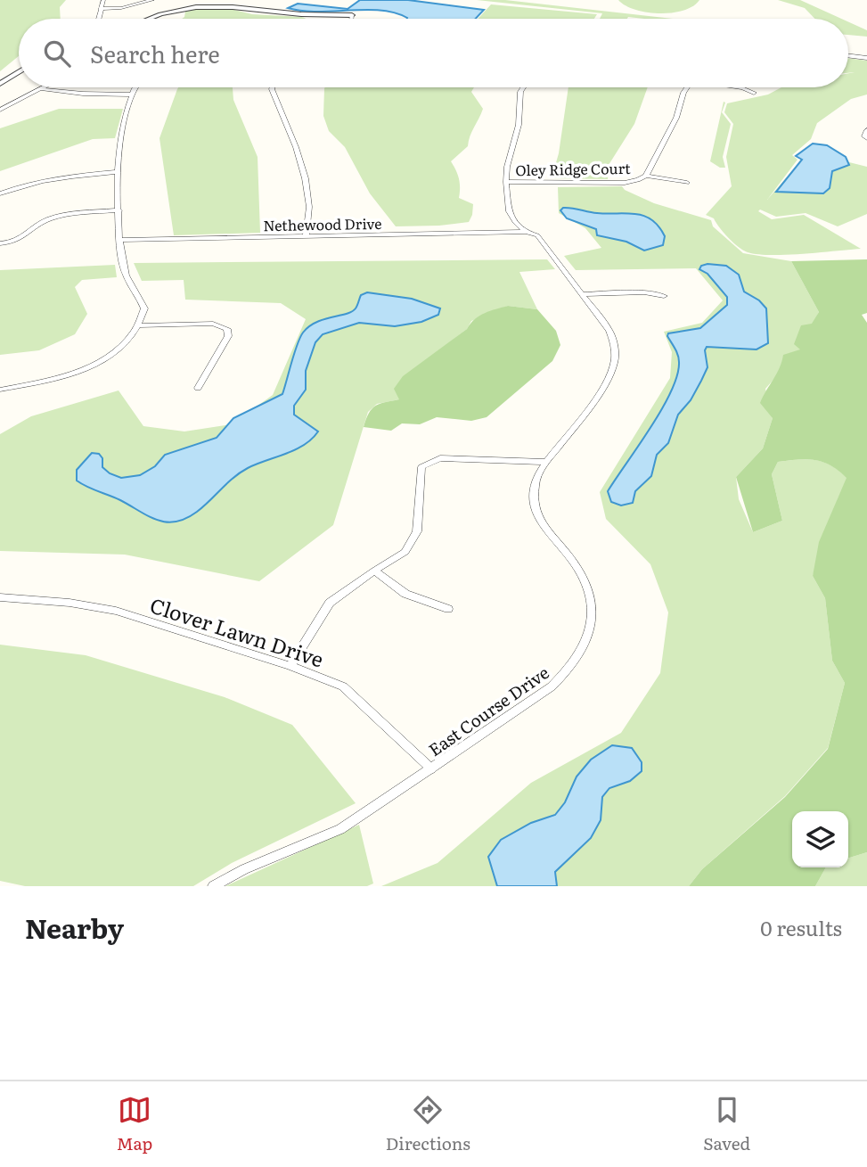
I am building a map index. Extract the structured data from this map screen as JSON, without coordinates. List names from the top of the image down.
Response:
{
  "streets": {
    "street": [
      "Oley Ridge Court",
      "Nethewood Drive",
      "Clover Lawn Drive",
      "East Course Drive"
    ]
  },
  "crossings": [
    ["Oley Ridge Court", "East Course Drive"],
    ["Nethewood Drive", "East Course Drive"],
    ["Clover Lawn Drive", "East Course Drive"]
  ],
  "page": {
    "search": "Search here",
    "heading": ["Nearby", "0 results"],
    "nav": ["Map", "Directions", "Saved"]
  }
}
